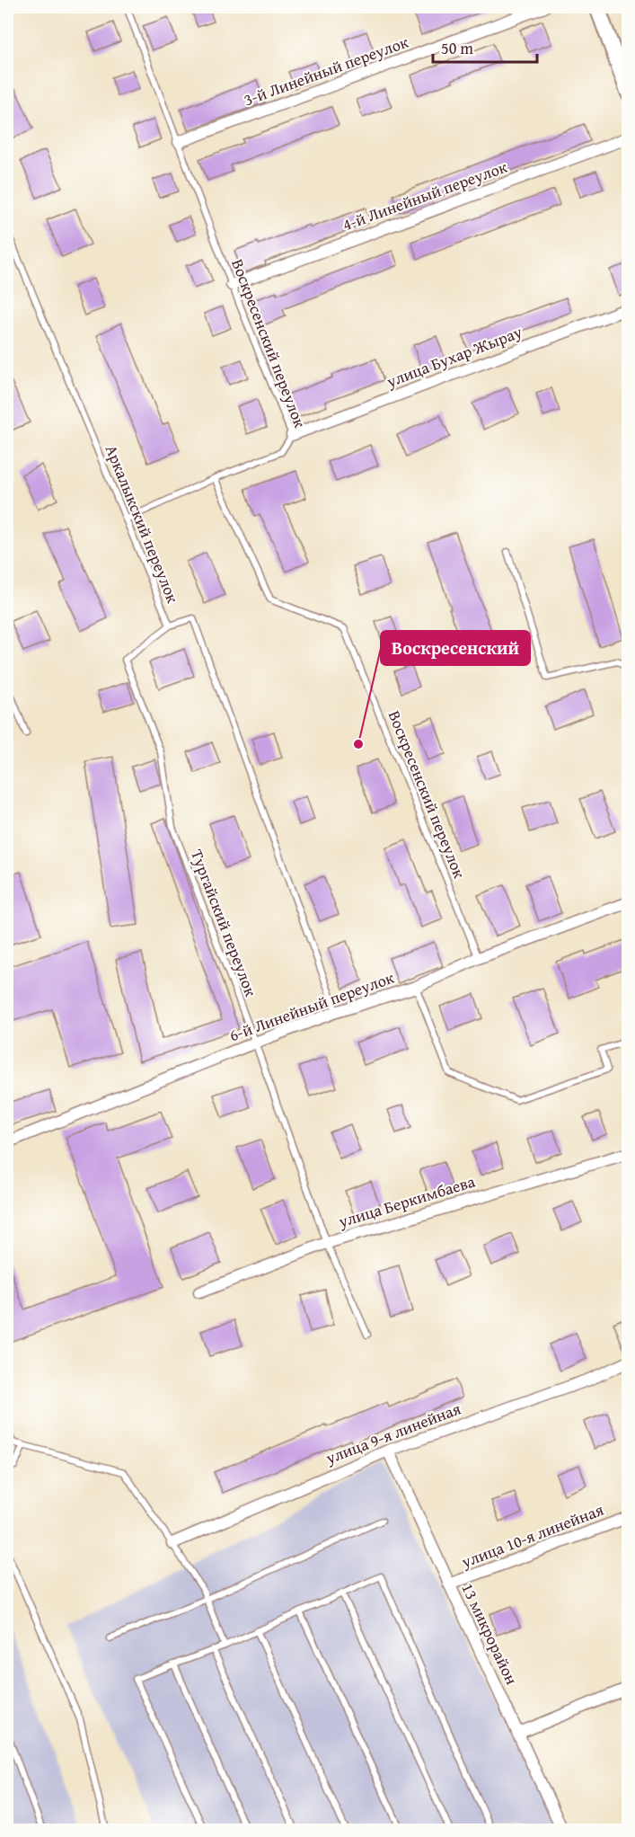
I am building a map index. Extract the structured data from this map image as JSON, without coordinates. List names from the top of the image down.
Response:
{
  "streets": {
    "street": [
      "3-й Линейный переулок",
      "4-й Линейный переулок",
      "улица Бухар Жырау",
      "6-й Линейный переулок",
      "улица Беркимбаева",
      "улица 9-я линейная",
      "улица 10-я линейная",
      "13 микрорайон"
    ],
    "lane": ["Воскресенский переулок", "Аркалыкский переулок", "Тургайский переулок"]
  },
  "crossings": [
    ["3-й Линейный переулок", "Воскресенский переулок"],
    ["4-й Линейный переулок", "Воскресенский переулок"],
    ["Воскресенский переулок", "улица Бухар Жырау"],
    ["Воскресенский переулок", "6-й Линейный переулок"],
    ["Аркалыкский переулок", "Тургайский переулок"],
    ["Аркалыкский переулок", "6-й Линейный переулок"],
    ["Тургайский переулок", "6-й Линейный переулок"],
    ["Тургайский переулок", "улица Беркимбаева"],
    ["улица 9-я линейная", "13 микрорайон"],
    ["улица 10-я линейная", "13 микрорайон"]
  ],
  "places": ["Воскресенский"],
  "scale_bar": "50 m"
}
